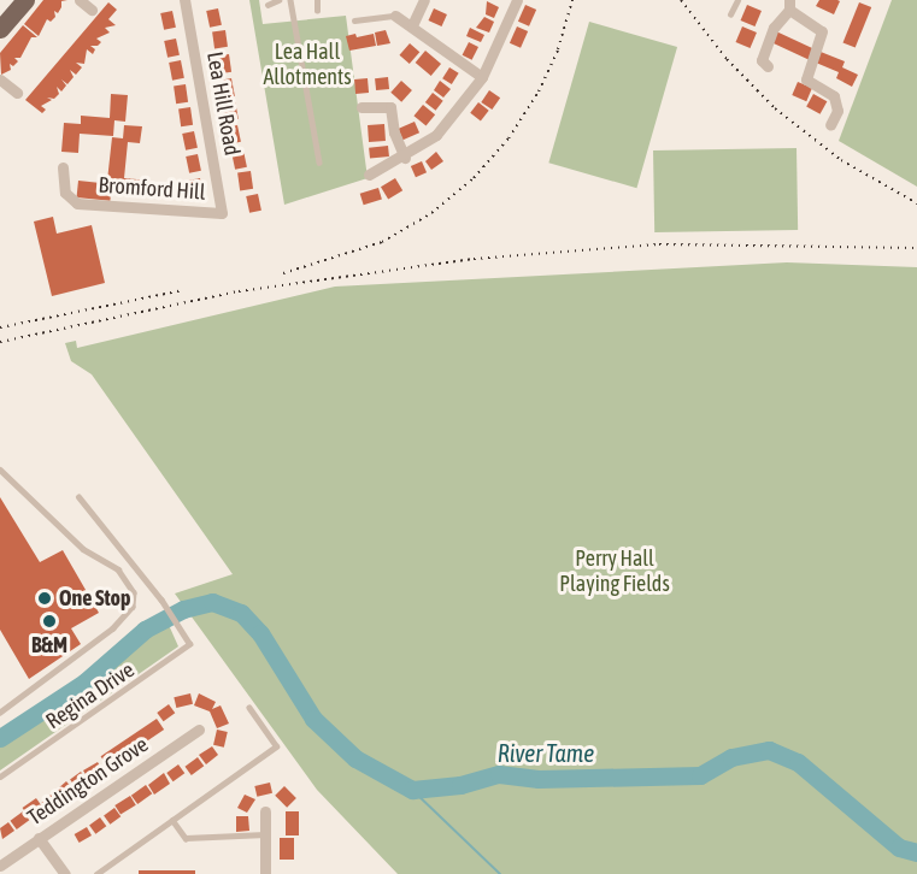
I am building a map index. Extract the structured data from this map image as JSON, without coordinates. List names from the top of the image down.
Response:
{
  "streets": {
    "street": ["Lea Hill Road", "Bromford Hill", "Teddington Grove"],
    "lane": ["Regina Drive"]
  },
  "crossings": [
    ["Lea Hill Road", "Bromford Hill"]
  ],
  "water": ["River Tame"],
  "parks": ["Lea Hall Allotments", "Perry Hall Playing Fields"],
  "places": ["One Stop", "B&M"]
}
